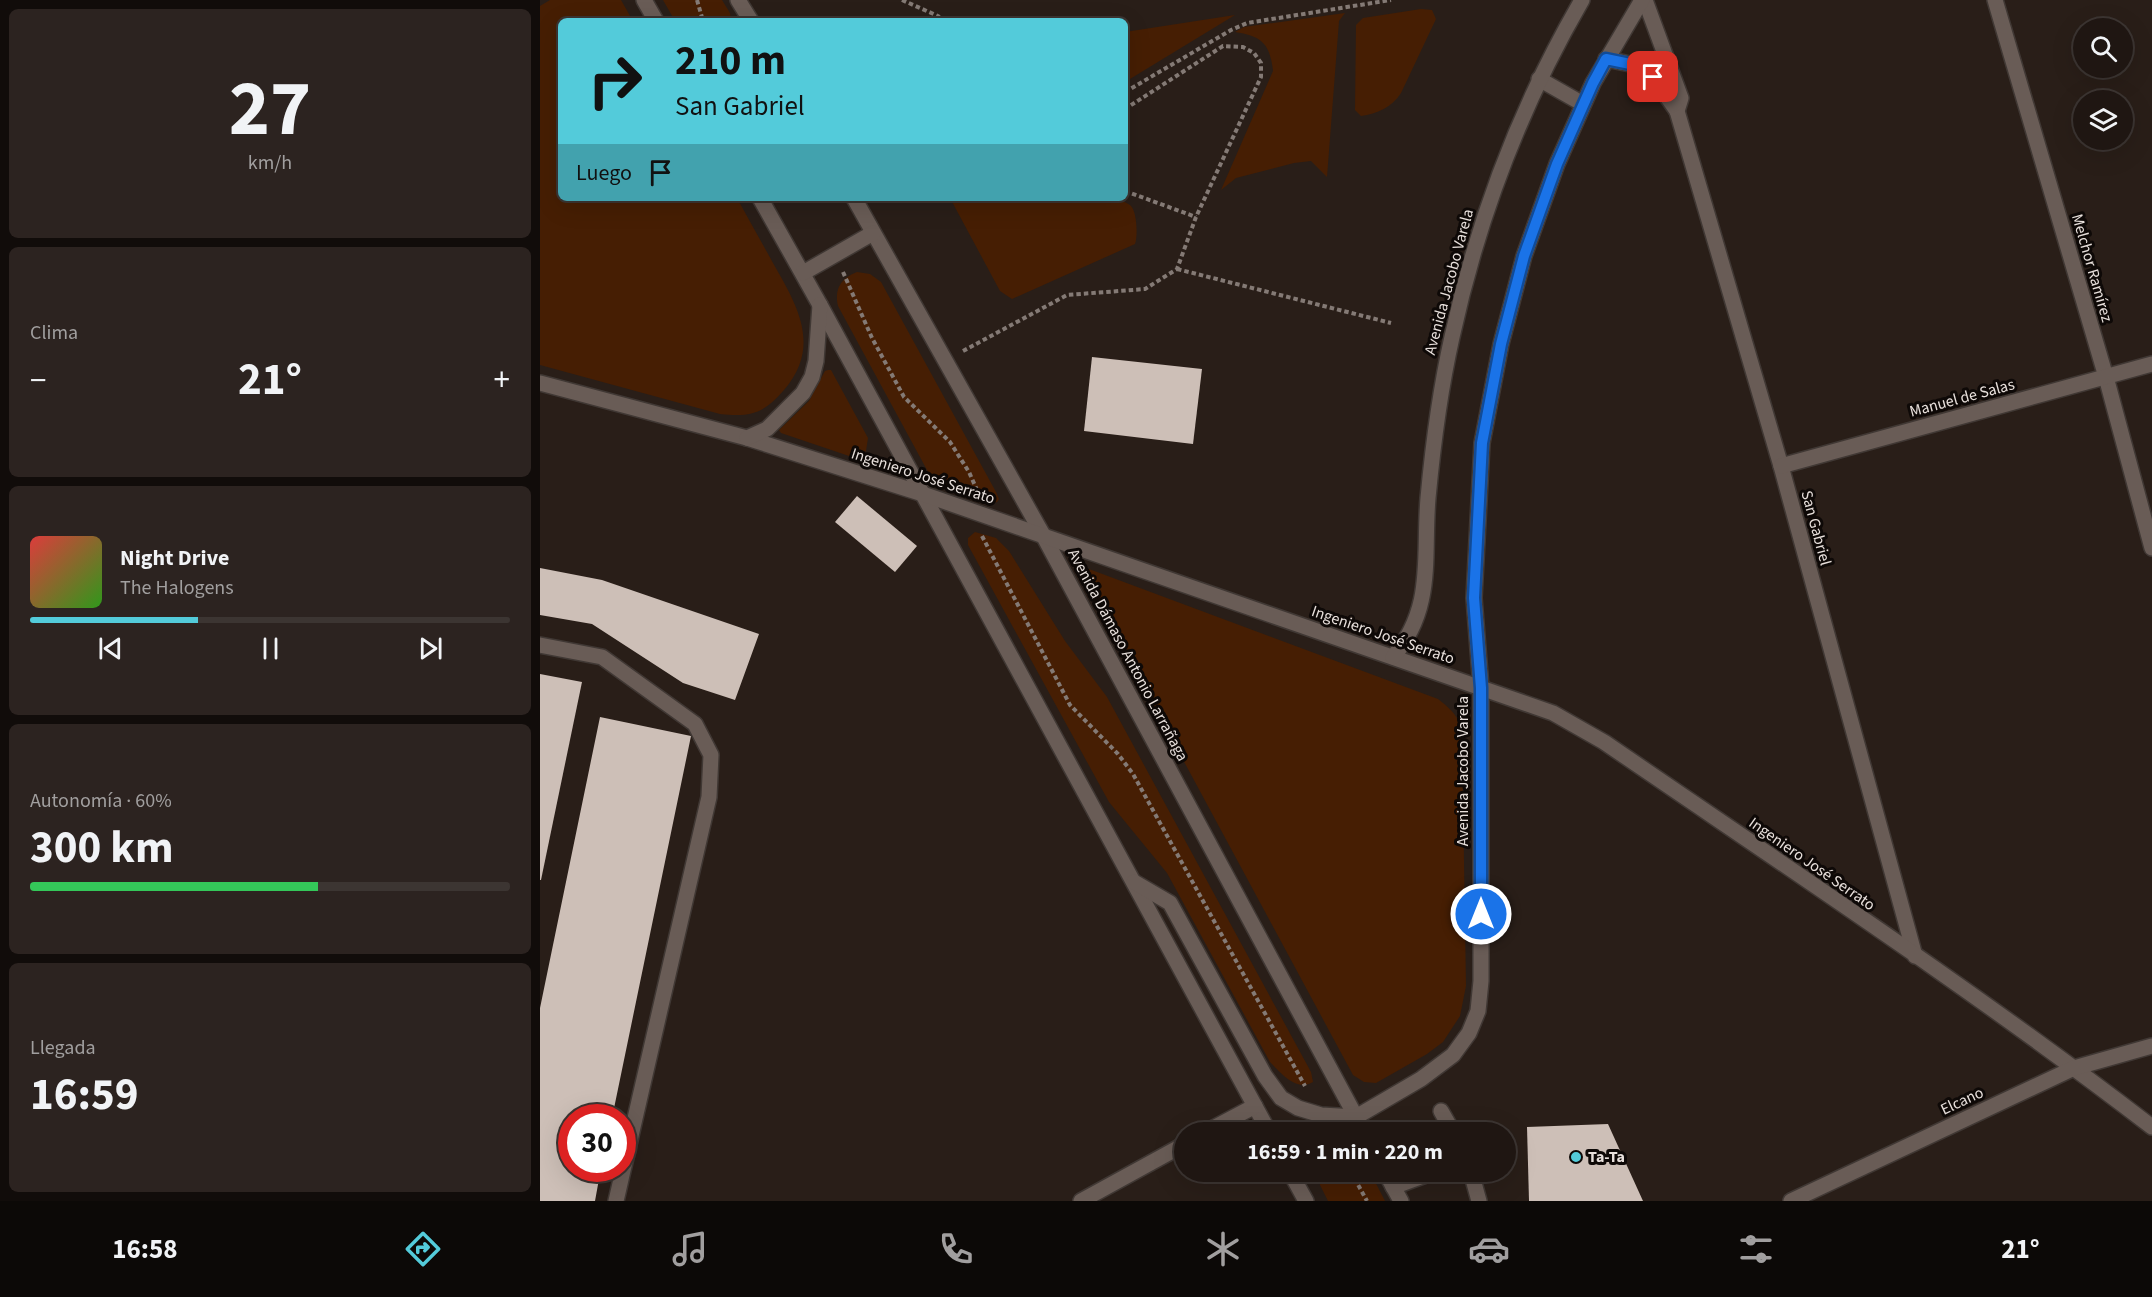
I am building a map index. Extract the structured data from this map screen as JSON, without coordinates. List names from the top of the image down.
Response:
{
  "streets": {
    "street": [
      "Melchor Ramírez",
      "Avenida Jacobo Varela",
      "Manuel de Salas",
      "Ingeniero José Serrato",
      "San Gabriel",
      "Avenida Dámaso Antonio Larrañaga",
      "Elcano"
    ]
  },
  "crossings": [
    ["Melchor Ramírez", "Manuel de Salas"],
    ["Avenida Jacobo Varela", "Ingeniero José Serrato"],
    ["Avenida Jacobo Varela", "San Gabriel"],
    ["Avenida Jacobo Varela", "Avenida Dámaso Antonio Larrañaga"],
    ["Manuel de Salas", "San Gabriel"],
    ["Ingeniero José Serrato", "San Gabriel"],
    ["Ingeniero José Serrato", "Avenida Dámaso Antonio Larrañaga"],
    ["Ingeniero José Serrato", "Elcano"]
  ],
  "places": ["Ta-Ta"],
  "page": {
    "tile": [
      ["27", "km/h"],
      "Clima",
      ["Autonomía · 60%", "300 km"],
      ["Llegada", "16:59"]
    ],
    "turn": ["210 m", "San Gabriel"],
    "then": "Luego",
    "heat": ["−", "21°", "+"],
    "song": ["Night Drive", "The Halogens"],
    "limit": "30",
    "trip": "16:59 · 1 min · 220 m",
    "tabs": ["16:58", "21°"]
  }
}
